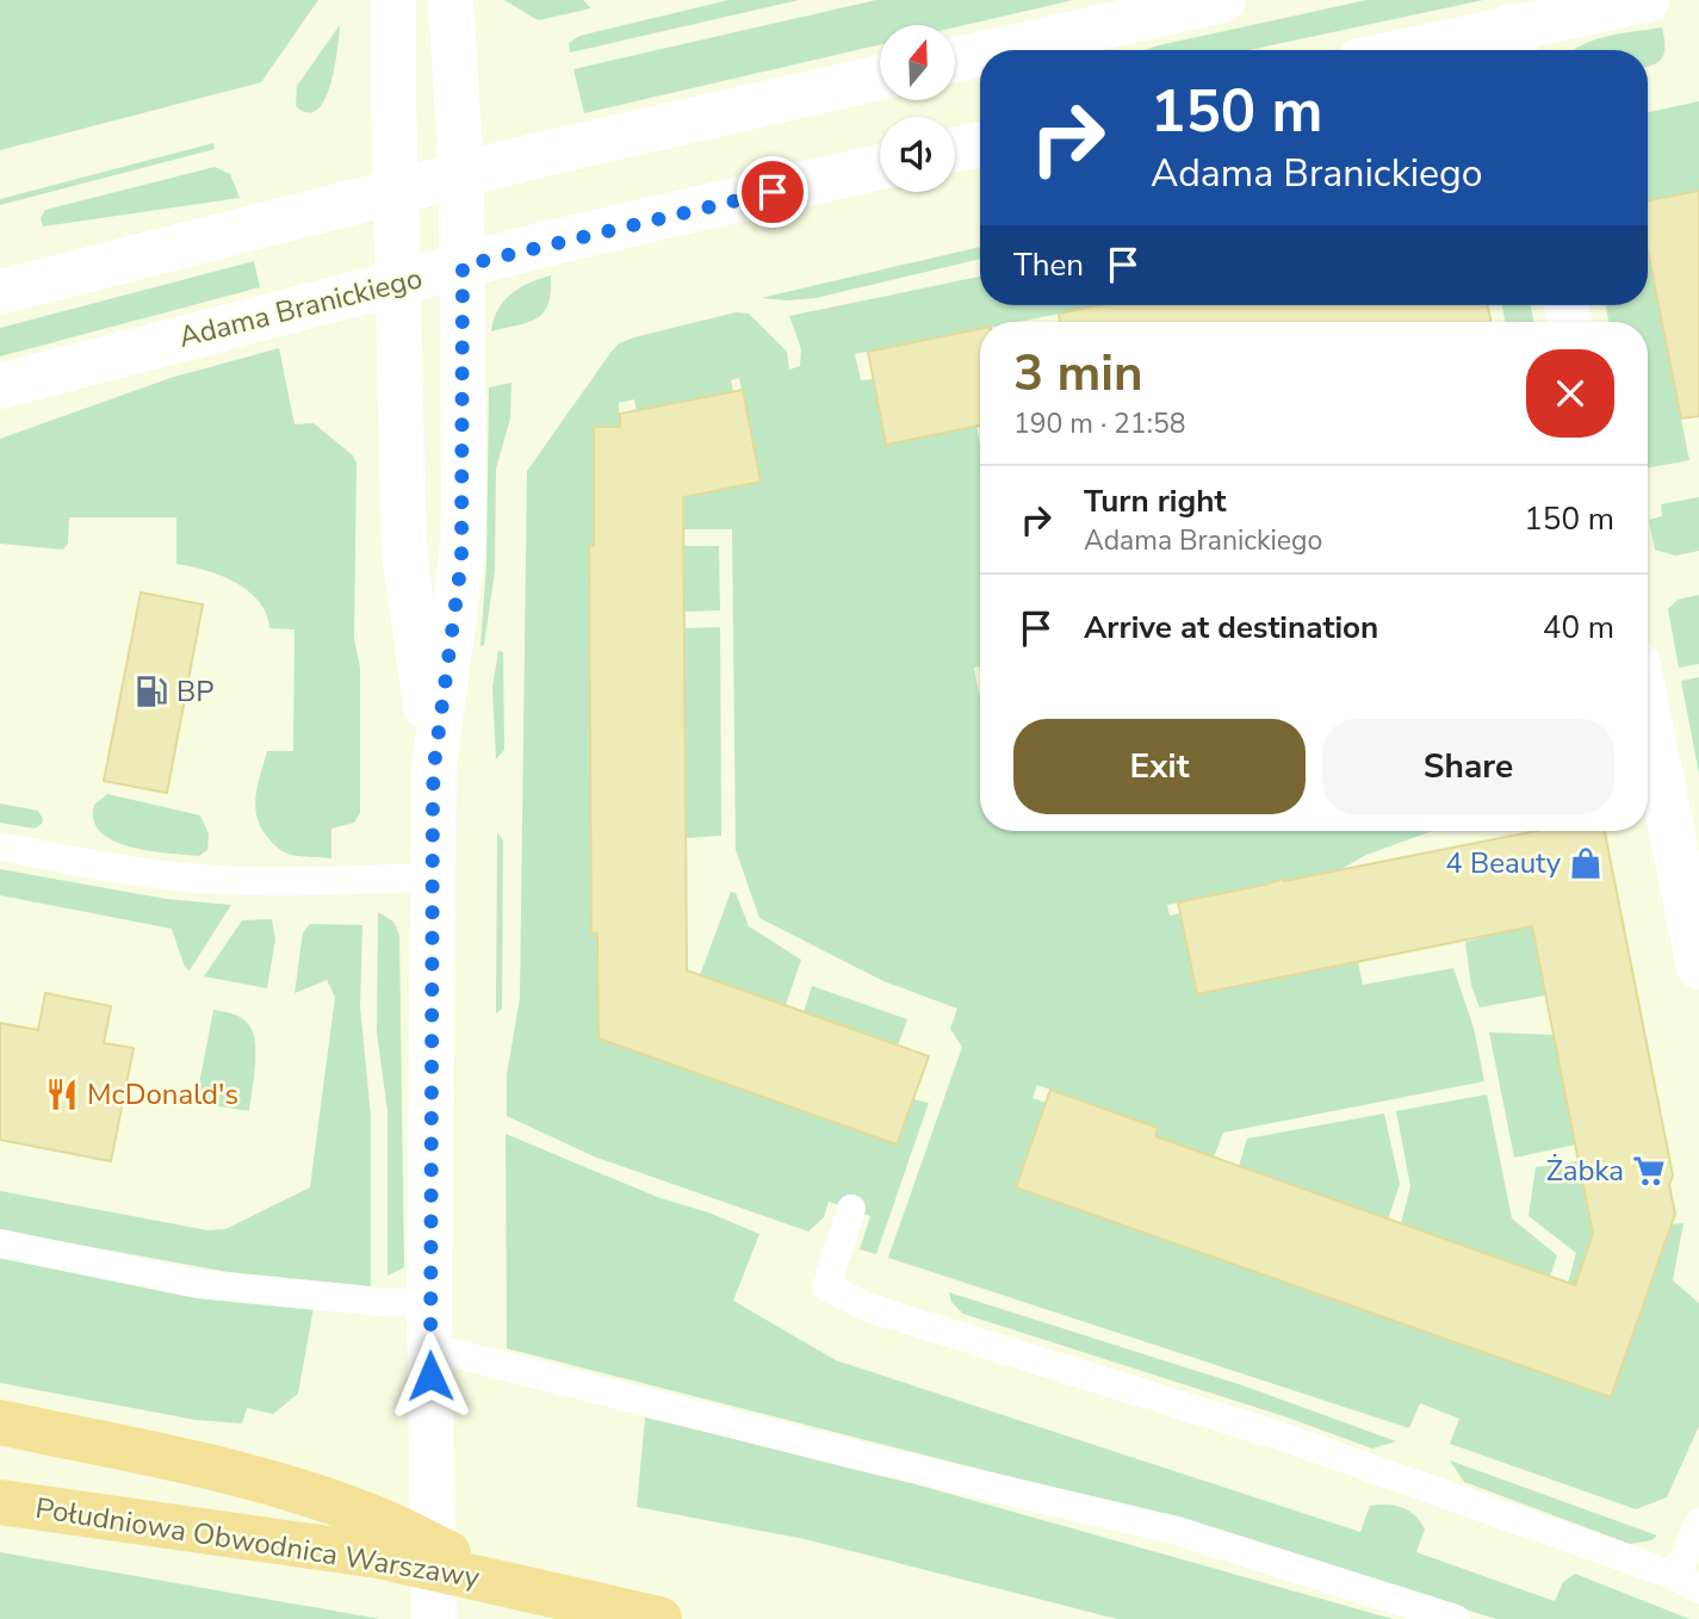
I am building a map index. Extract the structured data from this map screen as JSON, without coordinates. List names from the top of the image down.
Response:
{
  "streets": {
    "highway": ["Południowa Obwodnica Warszawy"],
    "street": ["Adama Branickiego"]
  },
  "places": {
    "fuel station": ["BP"],
    "shop": ["4 Beauty"],
    "restaurant": ["McDonald's"],
    "supermarket": ["Żabka"]
  },
  "north": "top",
  "page": {
    "turn": ["150 m", "Adama Branickiego"],
    "then": "Then",
    "heading": ["3 min", "190 m · 21:58"],
    "list": [
      {
        "name": "Turn right",
        "note": "Adama Branickiego",
        "value": "150 m"
      },
      {
        "name": "Arrive at destination",
        "value": "40 m"
      }
    ],
    "buttons": ["Exit", "Share"]
  }
}
